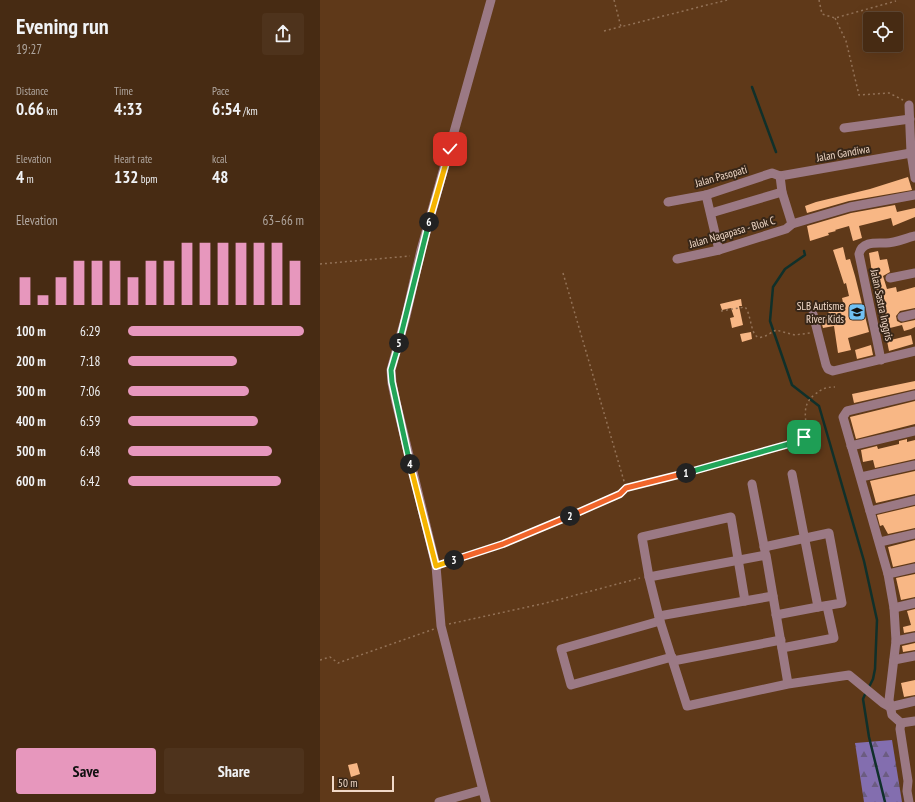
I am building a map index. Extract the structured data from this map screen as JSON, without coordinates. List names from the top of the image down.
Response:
{
  "streets": {
    "street": [
      "Jalan Gandiwa",
      "Jalan Pasopati",
      "Jalan Nagapasa - Blok C",
      "Jalan Sastra Inggris"
    ]
  },
  "crossings": [
    ["Jalan Gandiwa", "Jalan Pasopati"]
  ],
  "places": {
    "school or university": ["SLB Autisme River Kids"]
  },
  "scale_bar": "50 m",
  "page": {
    "heading": ["Evening run", "19:27"],
    "stats": [
      ["Distance", "0.66 km"],
      ["Time", "4:33"],
      ["Pace", "6:54 /km"],
      ["Elevation", "4 m"],
      ["Heart rate", "132 bpm"],
      ["kcal", "48"]
    ],
    "chart": ["Elevation", "63–66 m"],
    "pins": [
      "6",
      "5",
      "4",
      "1",
      "2",
      "3"
    ],
    "list": [
      {
        "name": "100 m",
        "note": "6:29"
      },
      {
        "name": "200 m",
        "note": "7:18"
      },
      {
        "name": "300 m",
        "note": "7:06"
      },
      {
        "name": "400 m",
        "note": "6:59"
      },
      {
        "name": "500 m",
        "note": "6:48"
      },
      {
        "name": "600 m",
        "note": "6:42"
      }
    ],
    "buttons": ["Save", "Share"],
    "scale": "50 m"
  }
}
